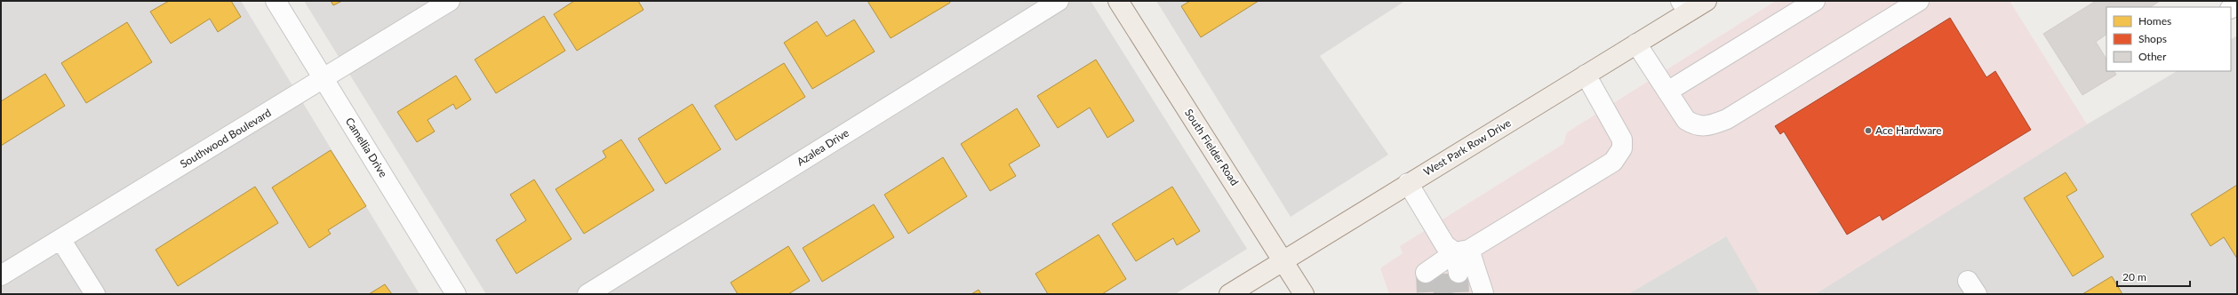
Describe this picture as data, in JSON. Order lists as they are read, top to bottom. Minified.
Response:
{"streets":{"main road":["South Fielder Road","West Park Row Drive"],"street":["Southwood Boulevard","Camellia Drive","Azalea Drive"]},"crossings":[["Southwood Boulevard","Camellia Drive"],["South Fielder Road","West Park Row Drive"]],"places":["Ace Hardware"],"legend":["Homes","Shops","Other"],"scale_bar":"20 m"}
